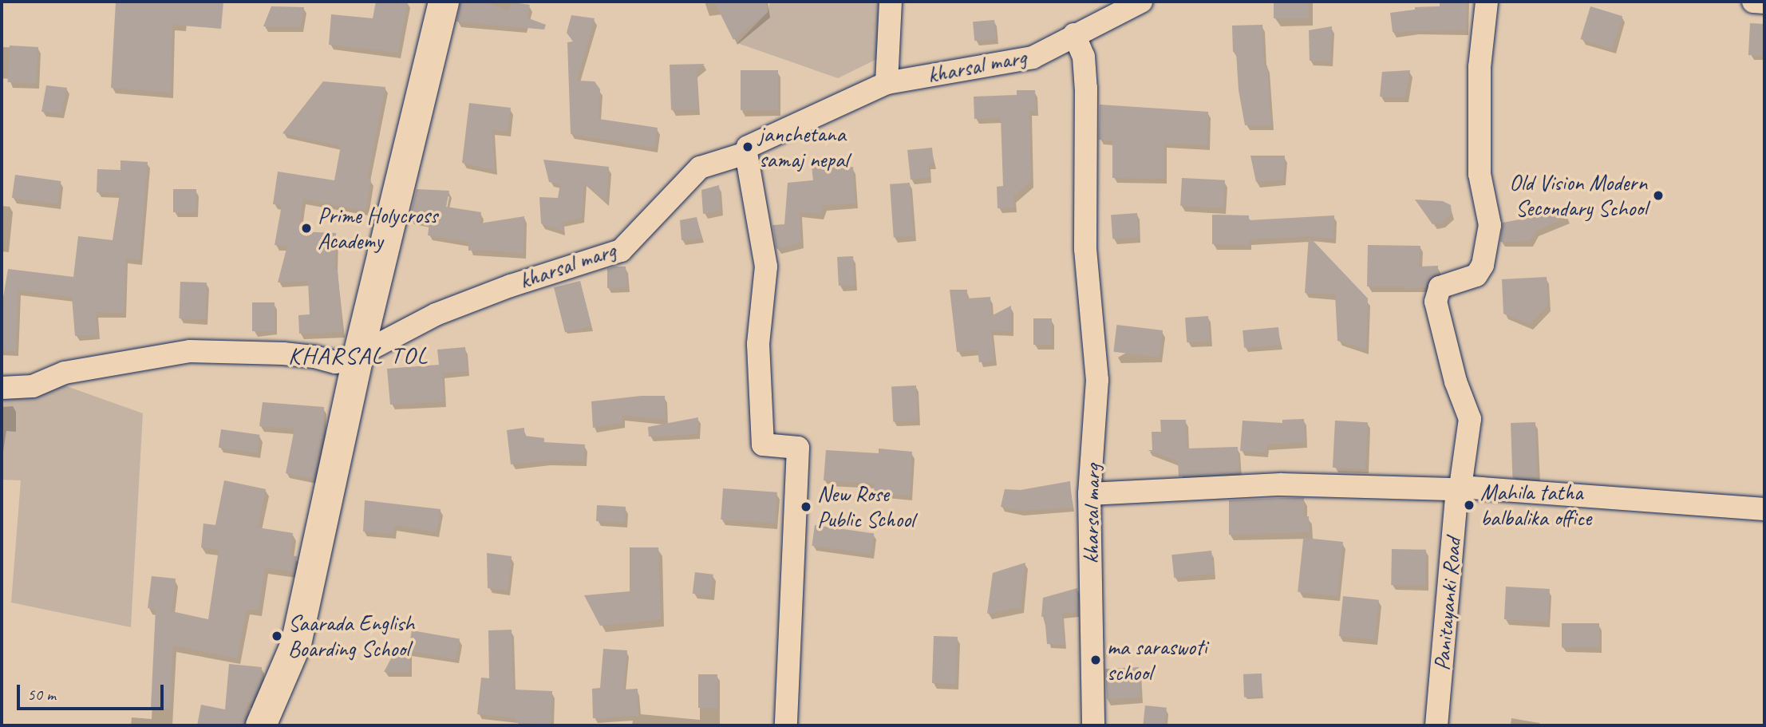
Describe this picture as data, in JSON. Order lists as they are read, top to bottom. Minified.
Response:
{"streets":{"street":["kharsal marg","Panitayanki Road"]},"districts":["KHARSAL TOL"],"places":["janchetana samaj nepal","Old Vision Modern Secondary School","Prime Holycross Academy","Mahila tatha balbalika office","New Rose Public School","Saarada English Boarding School","ma saraswoti school"],"scale_bar":"50 m"}
